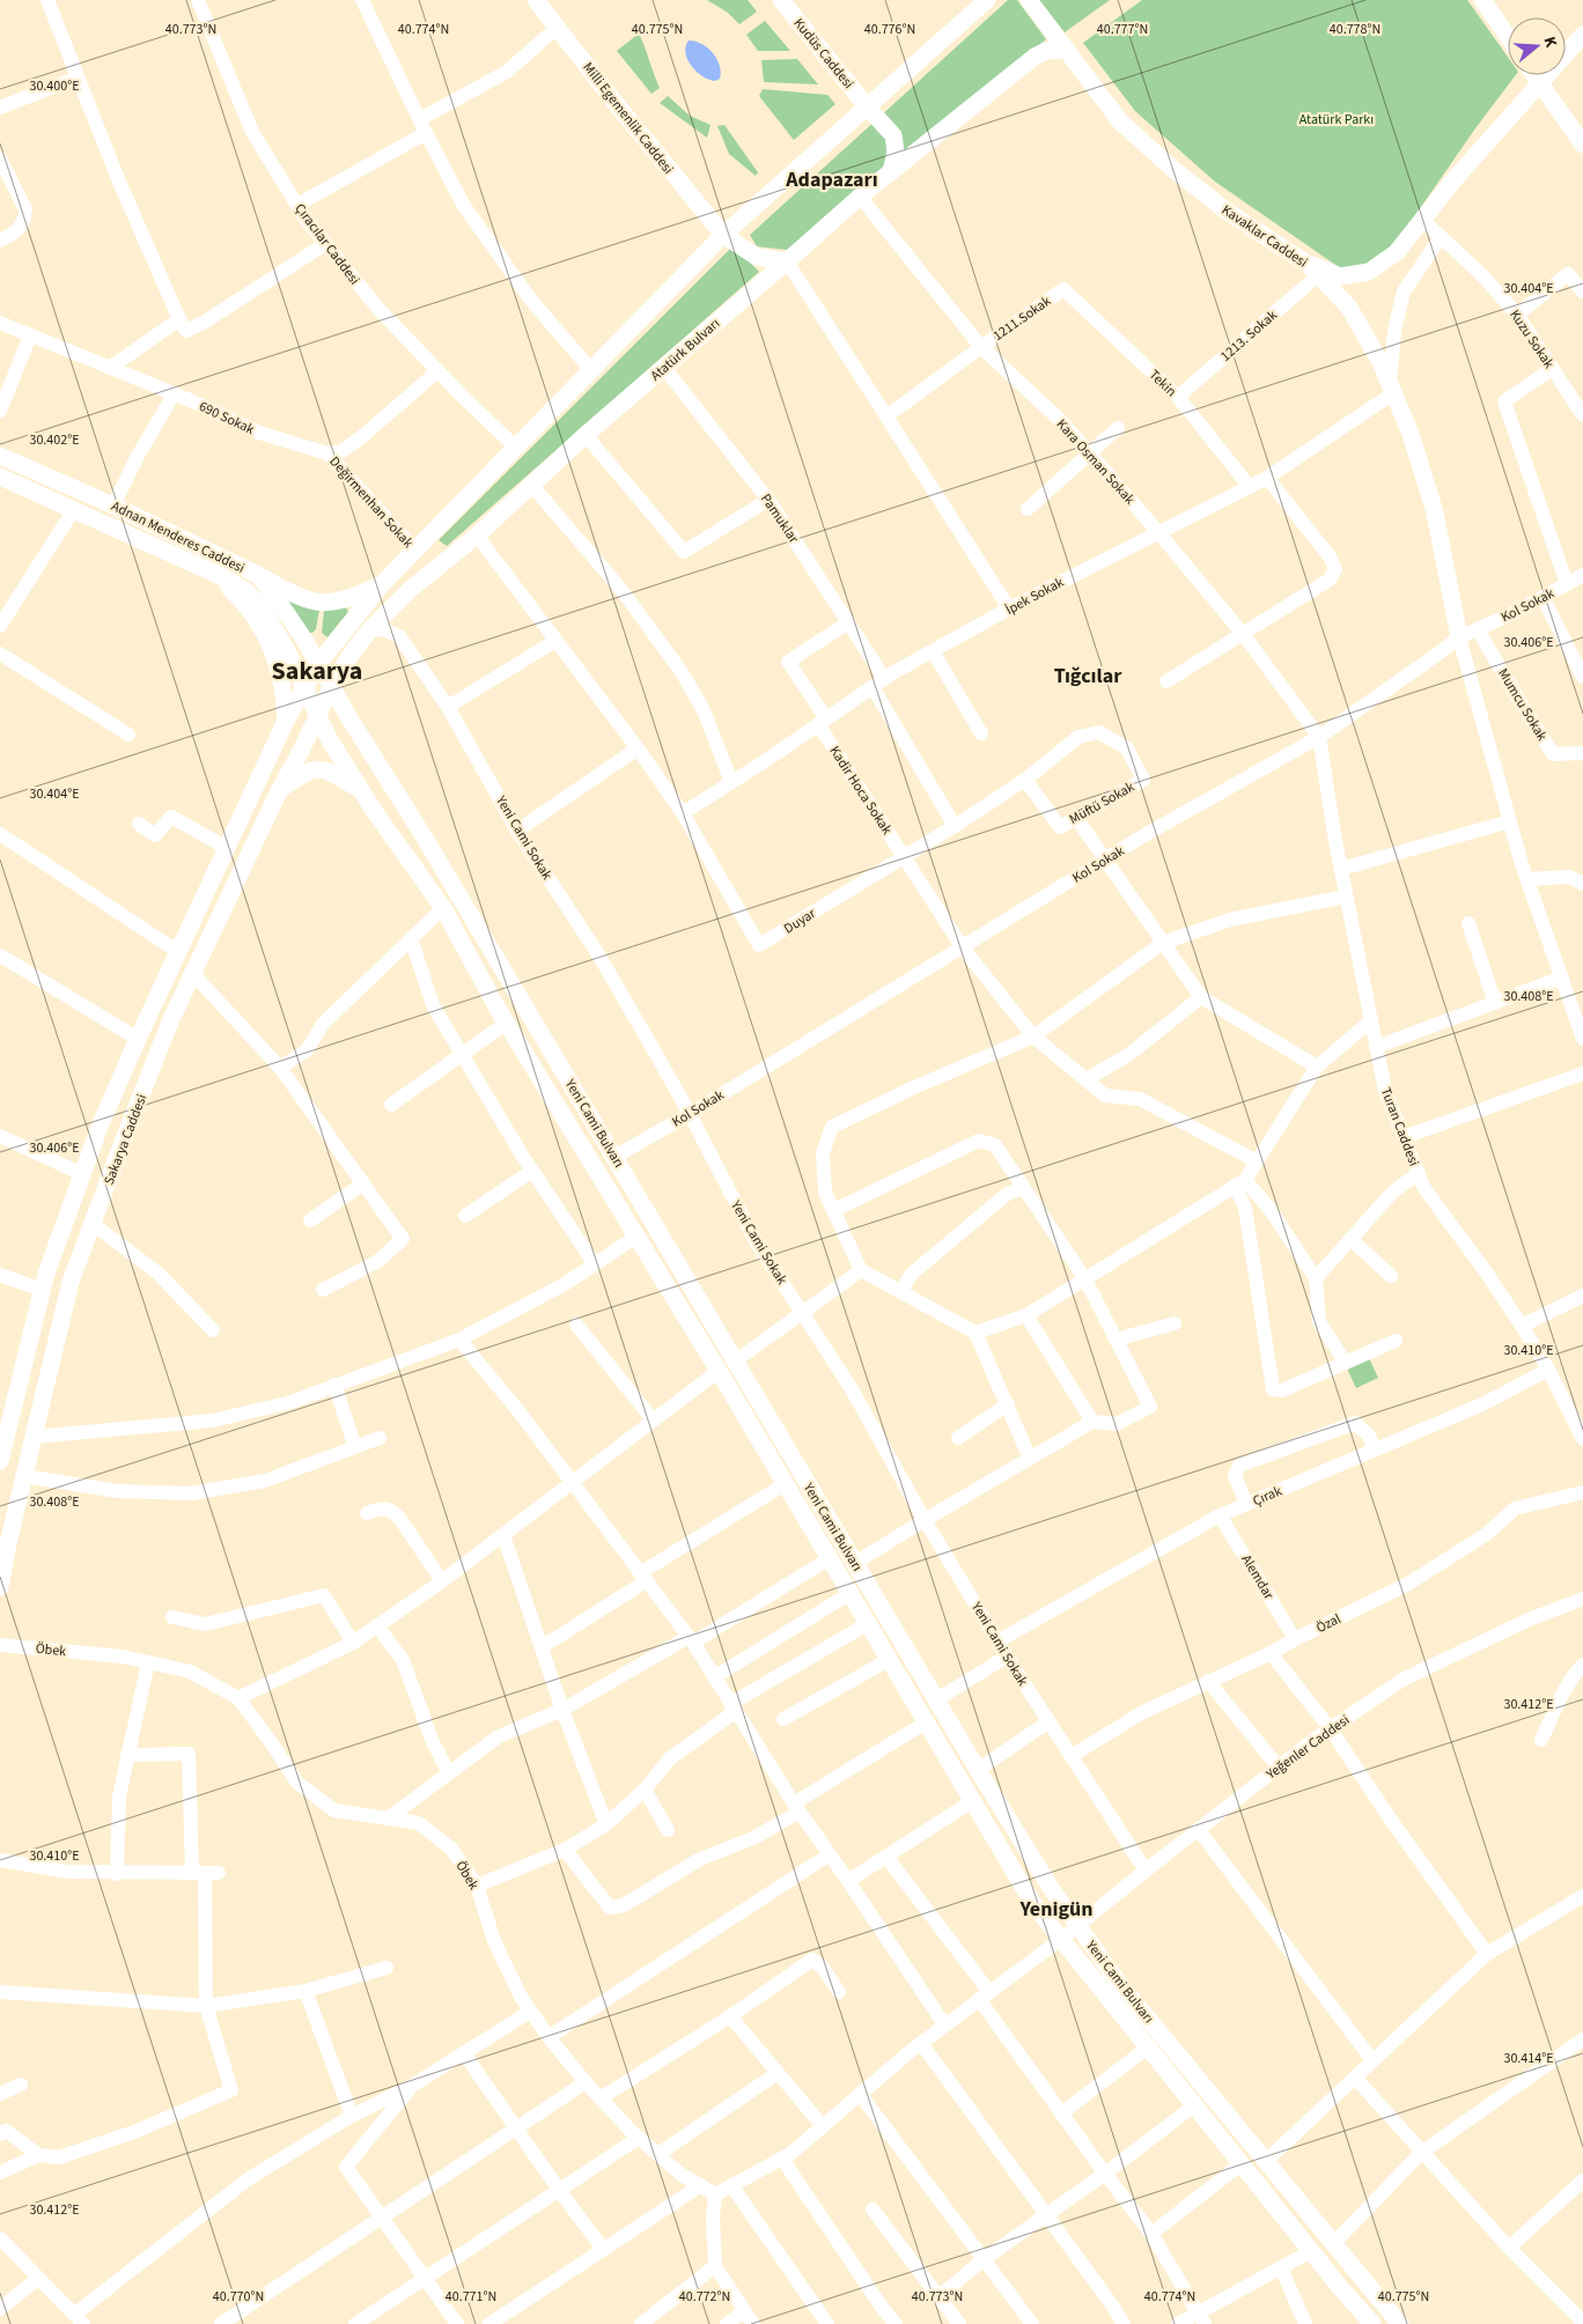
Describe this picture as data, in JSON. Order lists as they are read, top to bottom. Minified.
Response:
{"streets":{"main road":["Kudüs Caddesi","Milli Egemenlik Caddesi","Kavaklar Caddesi","Atatürk Bulvarı","Adnan Menderes Caddesi","Yeni Cami Bulvarı","Sakarya Caddesi"],"street":["Çıracılar Caddesi","1211.Sokak","1213. Sokak","Kuzu Sokak","Tekin","690 Sokak","Kara Osman Sokak","Değirmenhan Sokak","Pamuklar","İpek Sokak","Kol Sokak","Mumcu Sokak","Kadir Hoca Sokak","Müftü Sokak","Yeni Cami Sokak","Duyar","Turan Caddesi","Çırak","Alemdar","Özal","Öbek","Yeğenler Caddesi"]},"crossings":[["Kudüs Caddesi","Atatürk Bulvarı"],["Milli Egemenlik Caddesi","Atatürk Bulvarı"],["Kavaklar Caddesi","1213. Sokak"],["Kavaklar Caddesi","Atatürk Bulvarı"],["Kavaklar Caddesi","İpek Sokak"],["Kavaklar Caddesi","Kol Sokak"],["1211.Sokak","Tekin"],["1211.Sokak","Kara Osman Sokak"],["1213. Sokak","Tekin"],["Atatürk Bulvarı","Kara Osman Sokak"],["Atatürk Bulvarı","Pamuklar"],["Atatürk Bulvarı","Adnan Menderes Caddesi"],["Atatürk Bulvarı","Yeni Cami Sokak"],["Atatürk Bulvarı","Duyar"],["Atatürk Bulvarı","Yeni Cami Bulvarı"],["Atatürk Bulvarı","Sakarya Caddesi"],["Tekin","İpek Sokak"],["690 Sokak","Değirmenhan Sokak"],["Kara Osman Sokak","İpek Sokak"],["Kara Osman Sokak","Kol Sokak"],["Kara Osman Sokak","Turan Caddesi"],["Pamuklar","İpek Sokak"],["Pamuklar","Kadir Hoca Sokak"],["Pamuklar","Duyar"],["Adnan Menderes Caddesi","Yeni Cami Bulvarı"],["Adnan Menderes Caddesi","Sakarya Caddesi"],["İpek Sokak","Kadir Hoca Sokak"],["İpek Sokak","Duyar"],["Kol Sokak","Mumcu Sokak"],["Kol Sokak","Kadir Hoca Sokak"],["Kol Sokak","Yeni Cami Sokak"],["Kol Sokak","Yeni Cami Bulvarı"],["Kol Sokak","Turan Caddesi"],["Kadir Hoca Sokak","Duyar"],["Müftü Sokak","Duyar"],["Yeni Cami Sokak","Çırak"],["Yeni Cami Sokak","Özal"],["Yeni Cami Sokak","Yeğenler Caddesi"],["Yeni Cami Bulvarı","Sakarya Caddesi"],["Yeni Cami Bulvarı","Yeğenler Caddesi"],["Turan Caddesi","Çırak"],["Çırak","Alemdar"],["Alemdar","Özal"],["Öbek","Yeğenler Caddesi"]],"districts":["Adapazarı","Sakarya","Tığcılar","Yenigün"],"parks":["Atatürk Parkı"],"north":"right","coordinates":["40.773°N","40.774°N","40.775°N","40.776°N","40.777°N","40.778°N","30.400°E","30.404°E","30.402°E","30.406°E","30.408°E","30.410°E","30.412°E","30.414°E","40.770°N","40.771°N","40.772°N"]}
